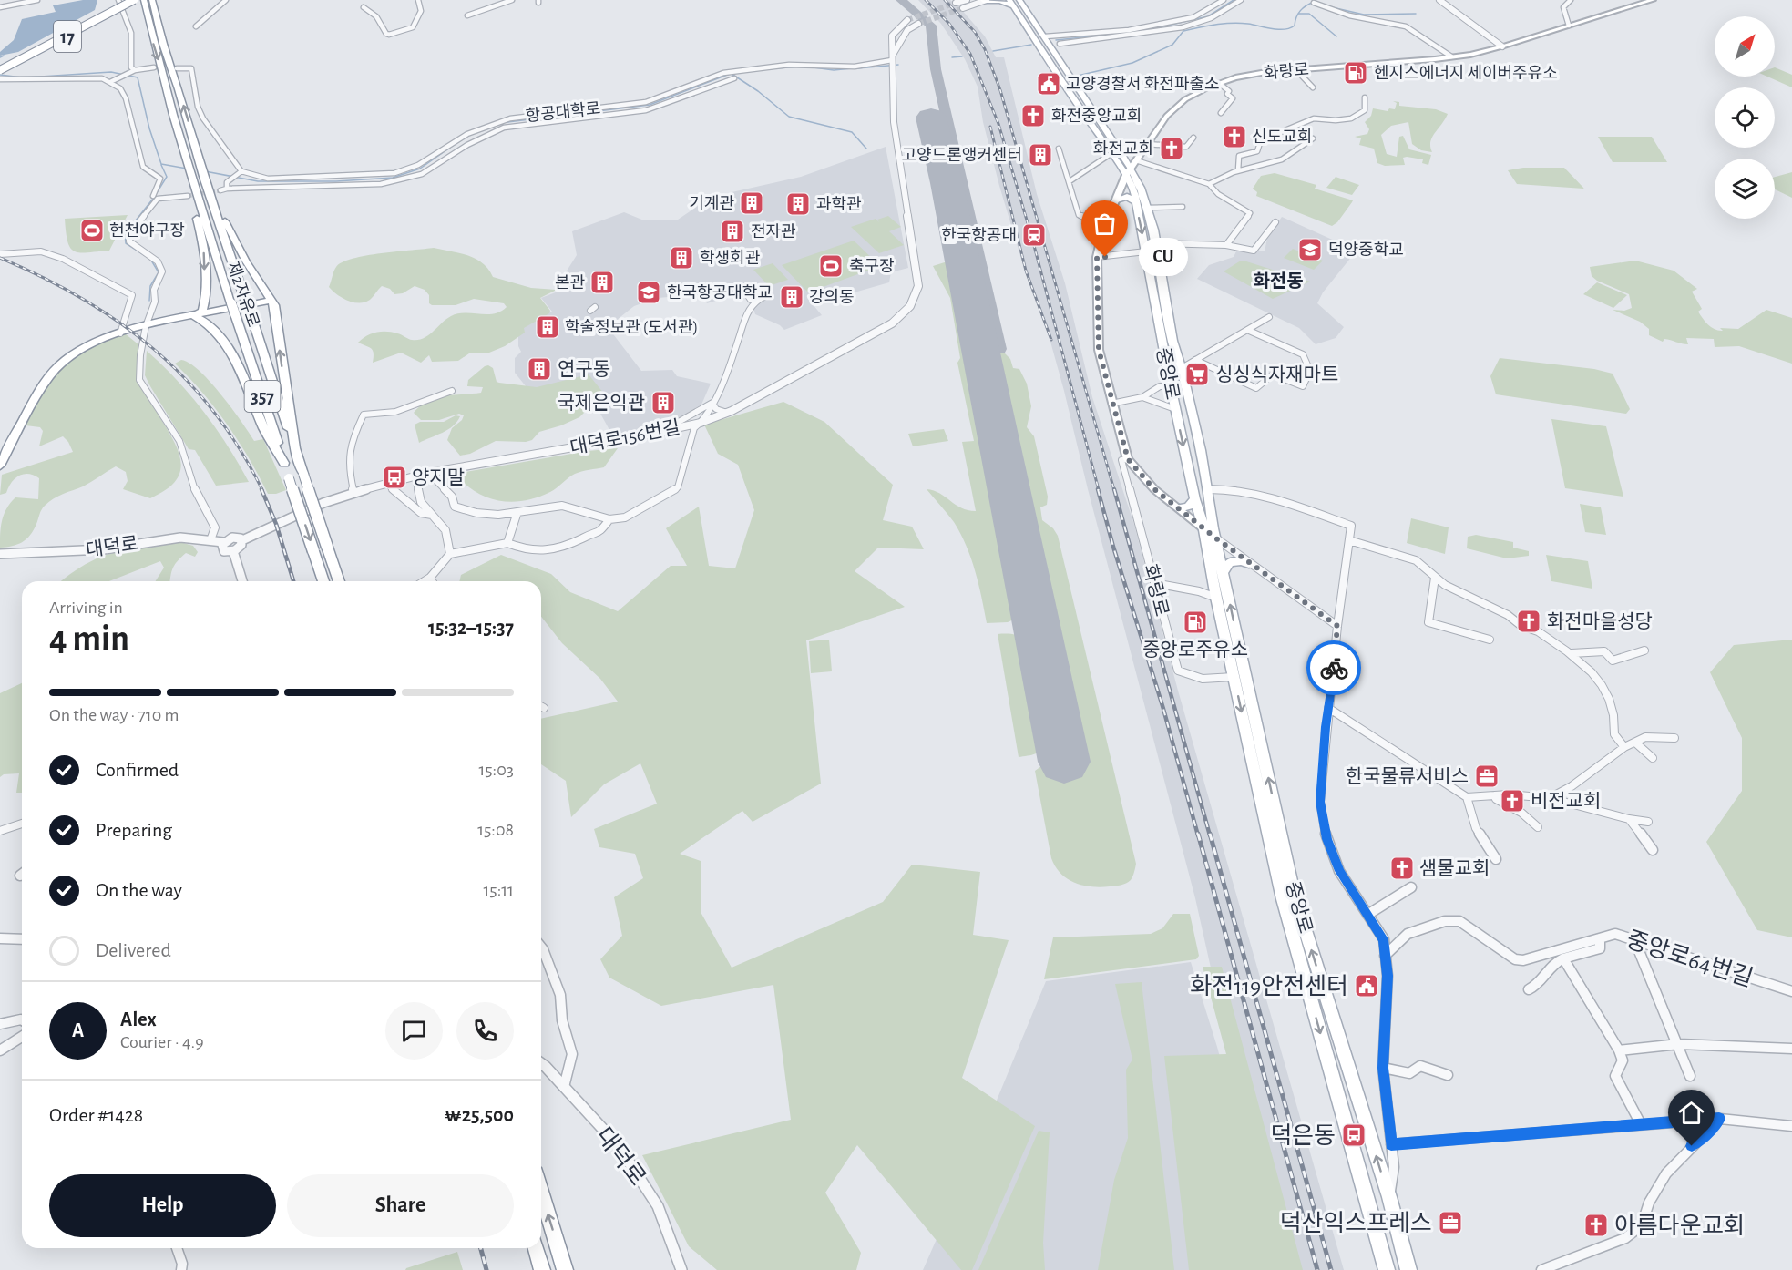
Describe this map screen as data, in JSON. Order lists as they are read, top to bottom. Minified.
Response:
{"streets":{"highway":["17"],"main road":["화랑로","제2자유로","중앙로","357"],"street":["항공대학로","대덕로156번길","대덕로","중앙로64번길"]},"crossings":[["화랑로","중앙로"],["대덕로156번길","대덕로"]],"districts":["화전동"],"places":{"fuel station":["헨지스에너지 세이버주유소","중앙로주유소"],"public building":["고양경찰서 화전파출소","화전119안전센터"],"church":["화전중앙교회","신도교회","화전교회","화전마을성당","비전교회","샘물교회","아름다운교회"],"building":["고양드론앵커센터","기계관","과학관","전자관","학생회관","본관","강의동","학술정보관 (도서관)","연구동","국제은익관"],"sports":["현천야구장","축구장"],"station":["한국항공대"],"school or university":["덕양중학교","한국항공대학교"],"other":["CU"],"supermarket":["싱싱식자재마트"],"bus stop":["양지말","덕은동"],"office":["한국물류서비스","덕산익스프레스"]},"north":"top right","page":{"bubble":"CU","heading":["4 min","Arriving in","15:32–15:37"],"panel":["Alex","Courier · 4.9","Order #1428","₩25,500"],"bar":"On the way · 710 m","list":[["Confirmed","15:03"],["Preparing","15:08"],["On the way","15:11"],"Delivered"],"round":"A","buttons":["Help","Share"]}}
